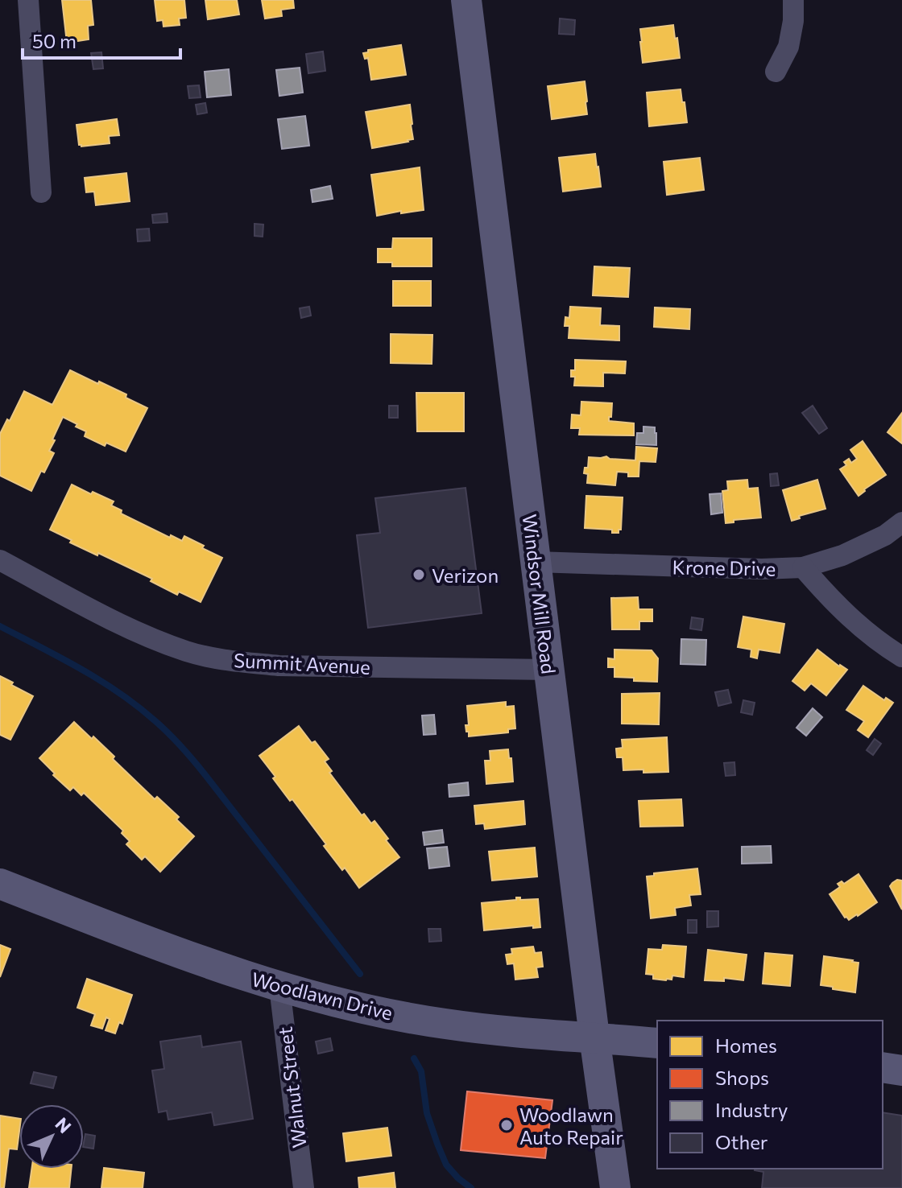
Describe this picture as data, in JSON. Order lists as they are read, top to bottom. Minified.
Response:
{"streets":{"main road":["Windsor Mill Road","Woodlawn Drive"],"street":["Krone Drive","Summit Avenue","Walnut Street"]},"crossings":[["Krone Drive","Windsor Mill Road"],["Windsor Mill Road","Summit Avenue"],["Windsor Mill Road","Woodlawn Drive"],["Woodlawn Drive","Walnut Street"]],"places":["Verizon","Woodlawn Auto Repair"],"legend":["Homes","Shops","Industry","Other"],"scale_bar":"50 m","north":"top right"}
